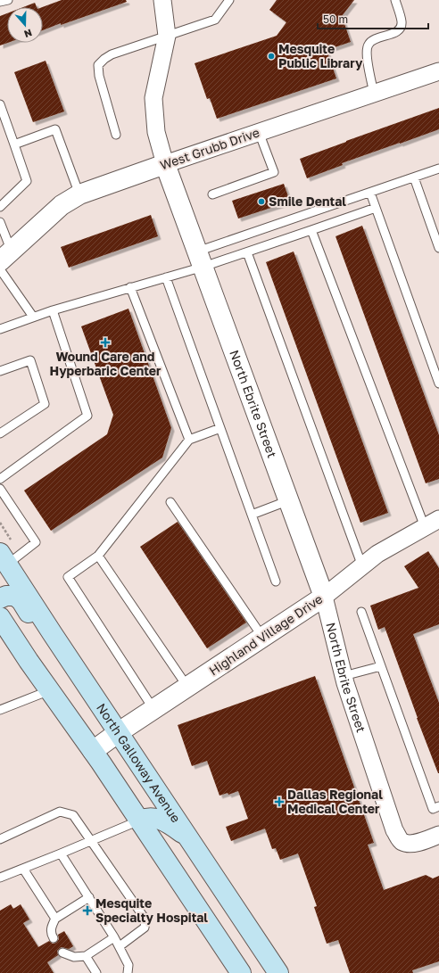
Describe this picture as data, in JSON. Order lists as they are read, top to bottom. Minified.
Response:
{"streets":{"main road":["North Galloway Avenue"],"street":["West Grubb Drive","North Ebrite Street","Highland Village Drive"]},"crossings":[["West Grubb Drive","North Ebrite Street"],["North Ebrite Street","Highland Village Drive"],["Highland Village Drive","North Galloway Avenue"]],"places":{"other":["Mesquite Public Library","Smile Dental"],"health":["Wound Care and Hyperbaric Center","Dallas Regional Medical Center","Mesquite Specialty Hospital"]},"scale_bar":"50 m","north":"bottom"}
